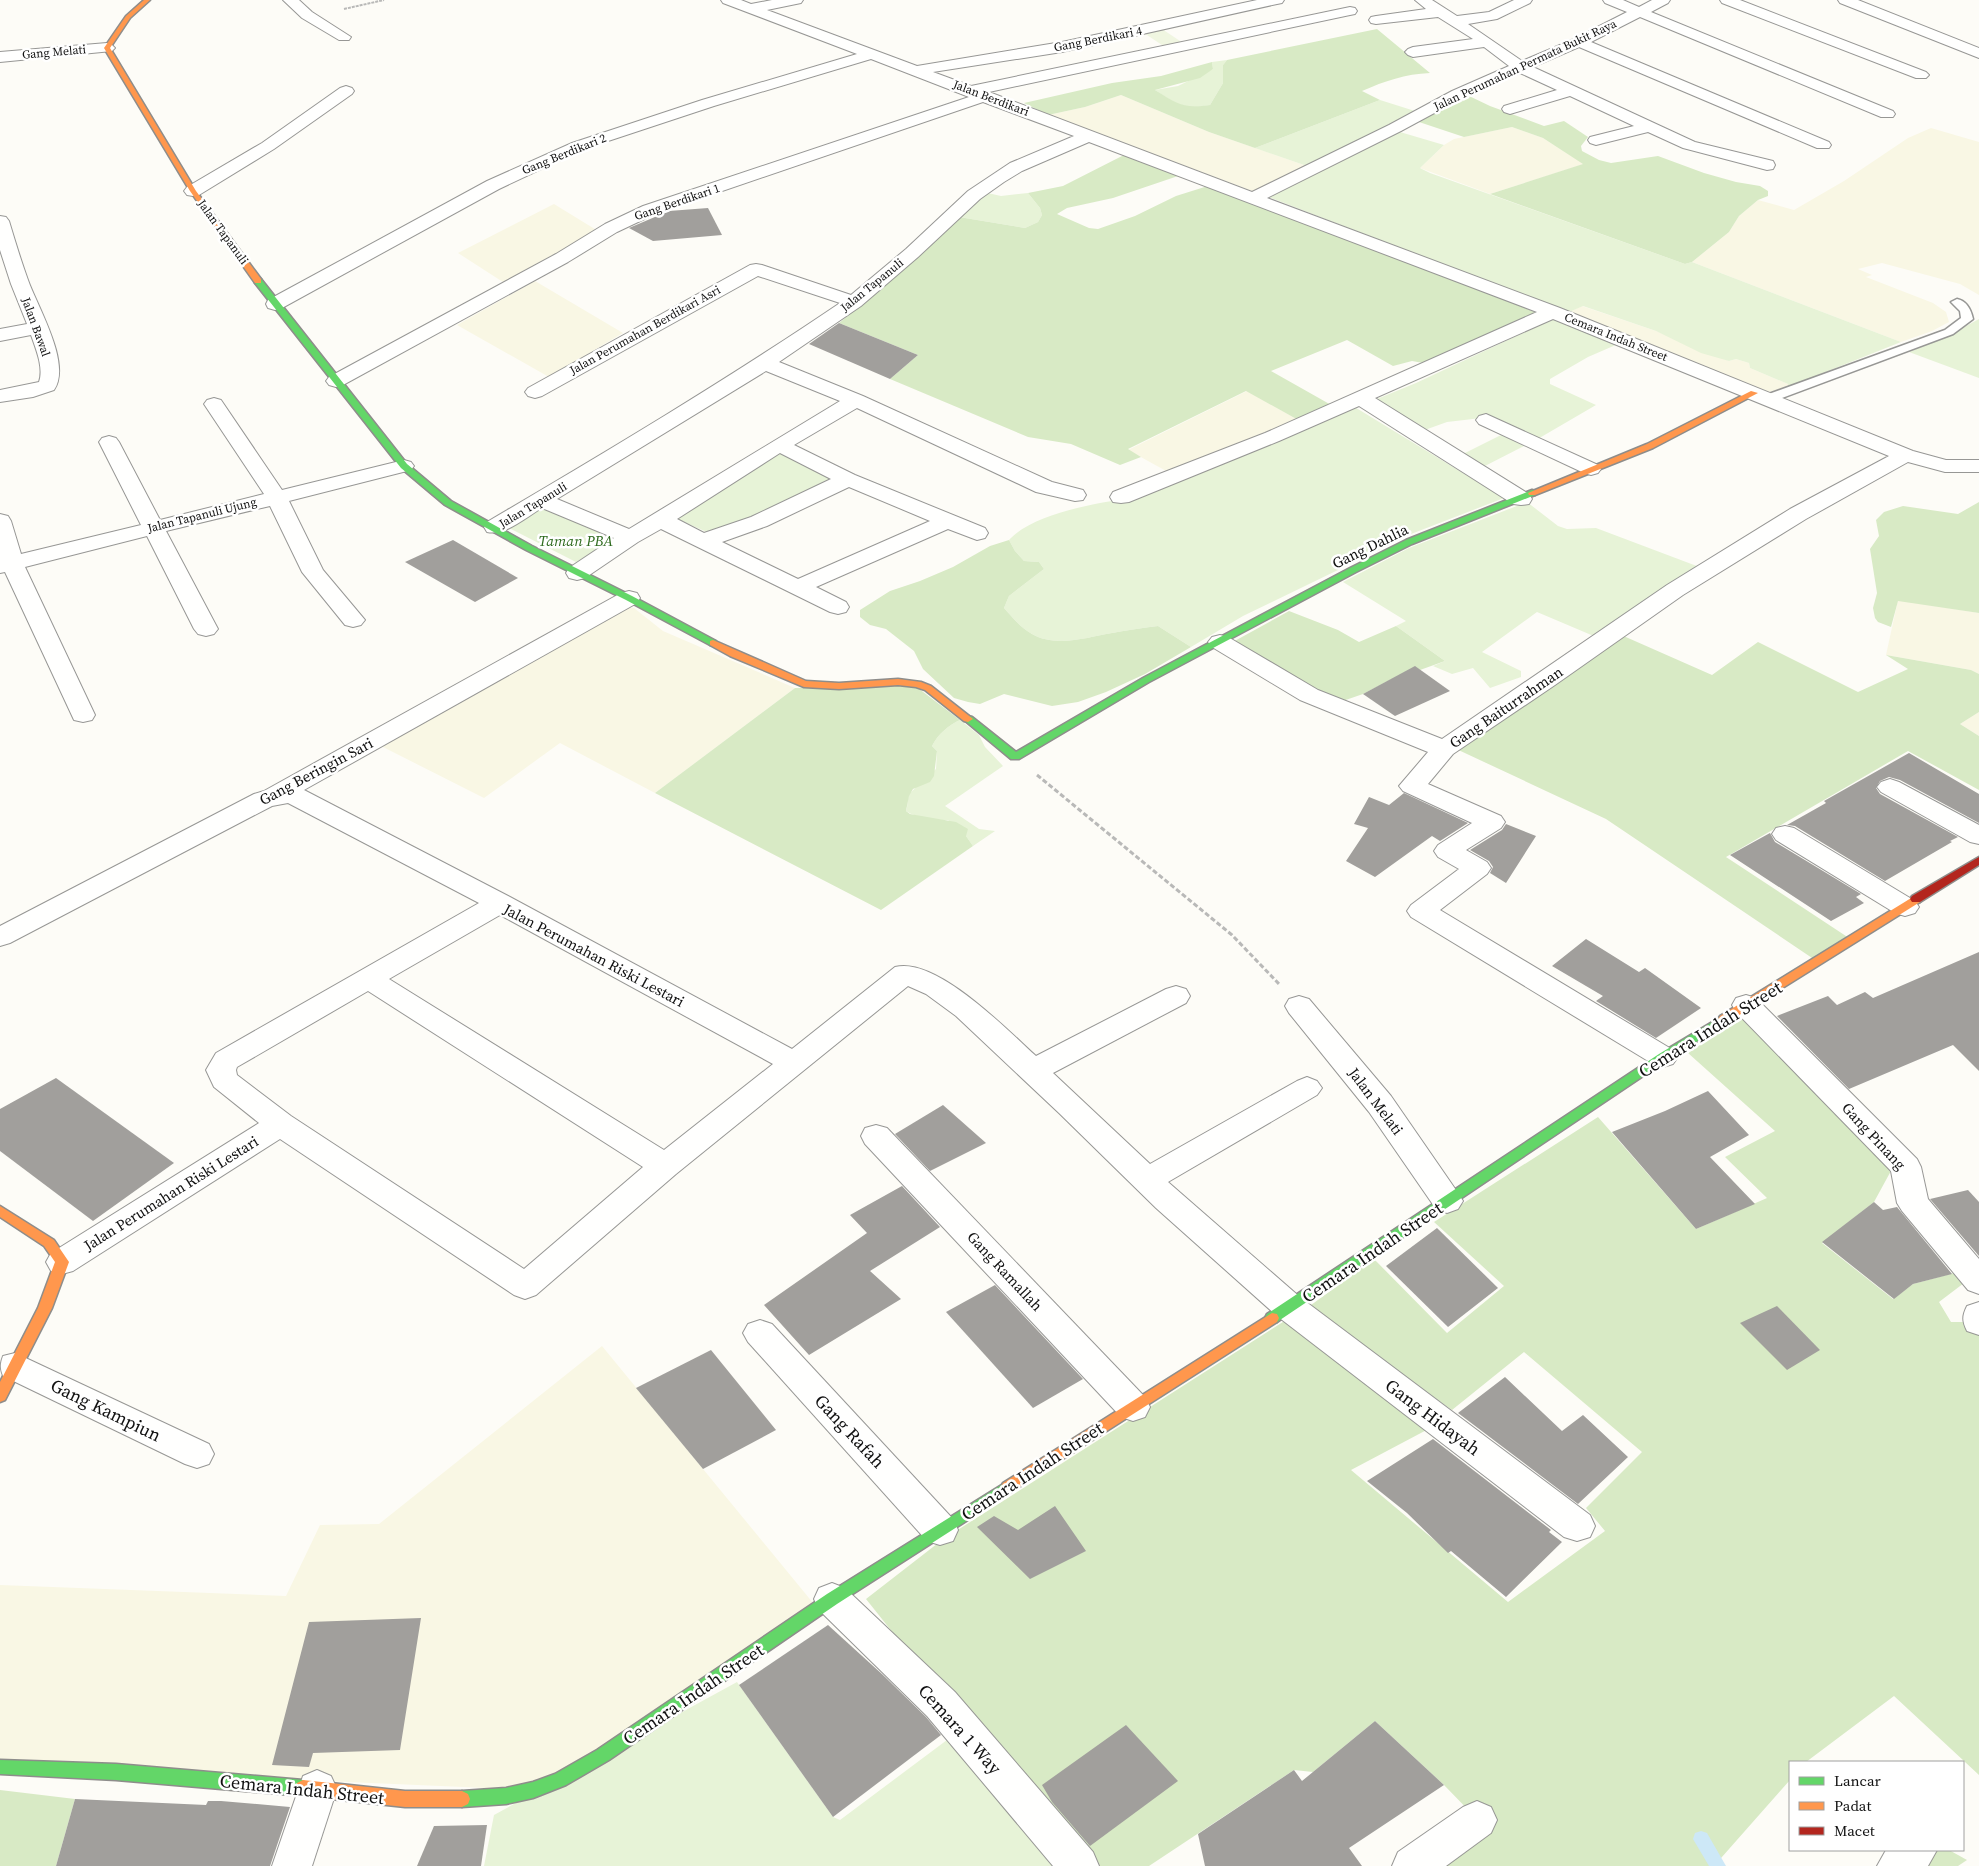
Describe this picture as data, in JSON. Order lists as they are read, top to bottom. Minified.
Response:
{"streets":{"street":["Gang Berdikari 4","Gang Melati","Jalan Perumahan Permata Bukit Raya","Jalan Berdikari","Gang Berdikari 2","Gang Berdikari 1","Jalan Tapanuli","Jalan Bawal","Jalan Perumahan Berdikari Asri","Cemara Indah Street","Jalan Tapanuli Ujung","Gang Dahlia","Gang Baiturrahman","Gang Beringin Sari","Jalan Perumahan Riski Lestari","Jalan Melati","Gang Pinang","Gang Ramallah","Gang Kampiun","Gang Hidayah","Gang Rafah","Cemara 1 Way"]},"crossings":[["Gang Berdikari 4","Jalan Berdikari"],["Gang Melati","Jalan Tapanuli"],["Jalan Perumahan Permata Bukit Raya","Jalan Berdikari"],["Jalan Perumahan Permata Bukit Raya","Cemara Indah Street"],["Jalan Berdikari","Gang Berdikari 2"],["Jalan Berdikari","Gang Berdikari 1"],["Jalan Berdikari","Jalan Tapanuli"],["Jalan Berdikari","Cemara Indah Street"],["Gang Berdikari 2","Jalan Tapanuli"],["Gang Berdikari 1","Jalan Tapanuli"],["Jalan Tapanuli","Jalan Perumahan Berdikari Asri"],["Jalan Tapanuli","Jalan Tapanuli Ujung"],["Cemara Indah Street","Gang Dahlia"],["Cemara Indah Street","Gang Baiturrahman"],["Cemara Indah Street","Jalan Melati"],["Cemara Indah Street","Gang Pinang"],["Cemara Indah Street","Gang Ramallah"],["Cemara Indah Street","Gang Hidayah"],["Cemara Indah Street","Gang Rafah"],["Cemara Indah Street","Cemara 1 Way"],["Jalan Perumahan Riski Lestari","Gang Hidayah"]],"parks":["Taman PBA"],"legend":["Lancar","Padat","Macet"]}
